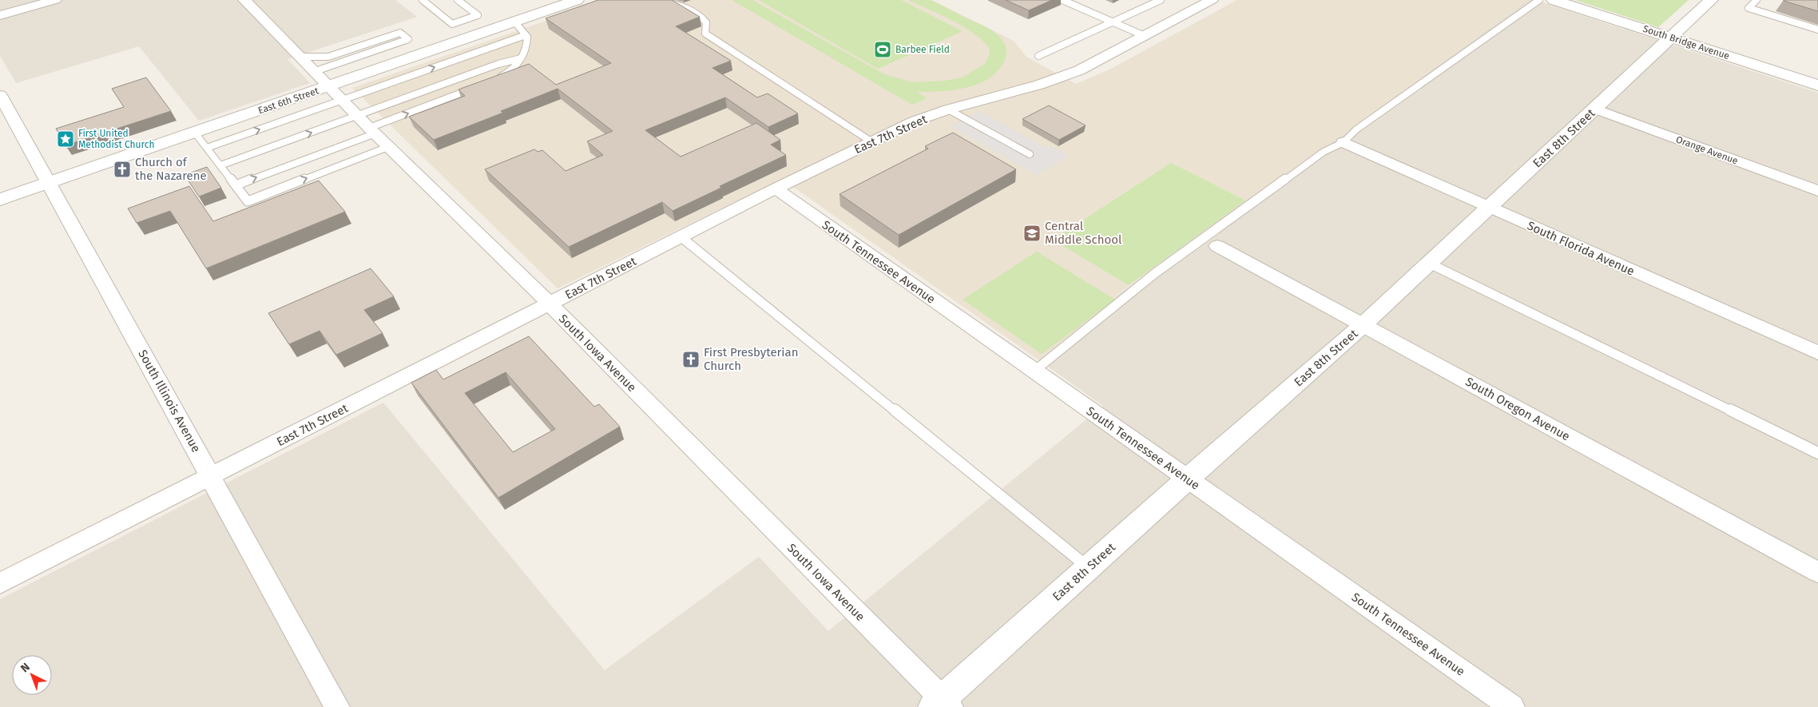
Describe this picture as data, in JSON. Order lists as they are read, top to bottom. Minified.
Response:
{"streets":{"street":["South Bridge Avenue","East 6th Street","East 7th Street","East 8th Street","Orange Avenue","South Florida Avenue","South Tennessee Avenue","South Iowa Avenue","South Illinois Avenue","South Oregon Avenue"]},"crossings":[["South Bridge Avenue","East 8th Street"],["East 6th Street","South Iowa Avenue"],["East 6th Street","South Illinois Avenue"],["East 7th Street","South Tennessee Avenue"],["East 7th Street","South Iowa Avenue"],["East 7th Street","South Illinois Avenue"],["East 8th Street","Orange Avenue"],["East 8th Street","South Florida Avenue"],["East 8th Street","South Tennessee Avenue"],["East 8th Street","South Iowa Avenue"],["East 8th Street","South Oregon Avenue"]],"places":{"sports":["Barbee Field"],"place":["First United Methodist Church"],"church":["Church of the Nazarene","First Presbyterian Church"],"school or university":["Central Middle School"]},"north":"top left"}
